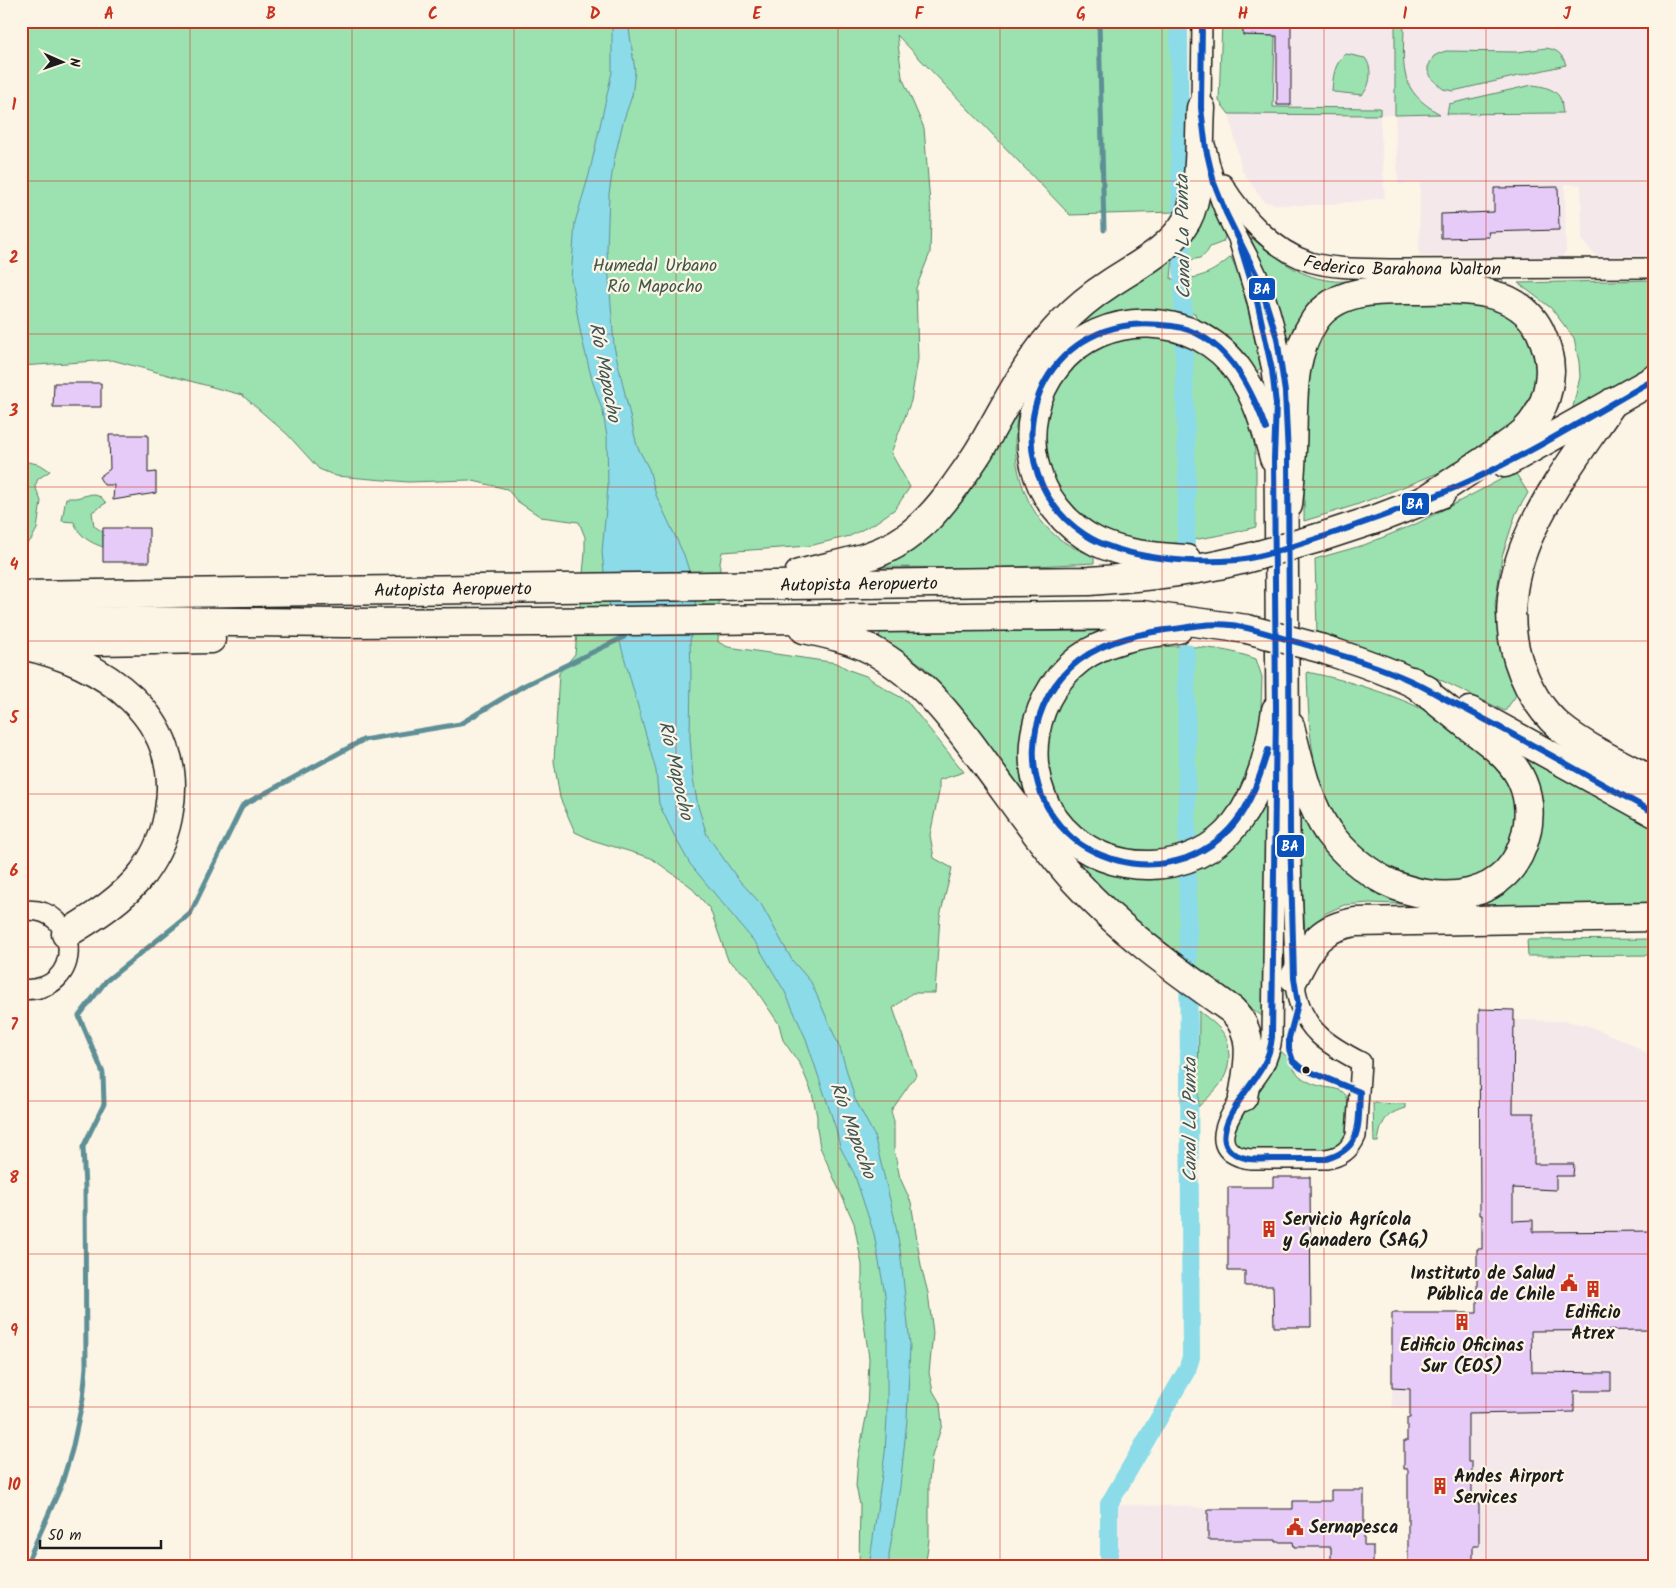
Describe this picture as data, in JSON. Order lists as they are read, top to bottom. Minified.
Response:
{"streets":{"highway":["Autopista Aeropuerto"],"street":["Federico Barahona Walton"]},"water":["Canal La Punta","Río Mapocho"],"parks":["Humedal Urbano Río Mapocho"],"places":{"building":["Servicio Agrícola y Ganadero (SAG)","Edificio Atrex","Edificio Oficinas Sur (EOS)","Andes Airport Services"],"public building":["Instituto de Salud Pública de Chile","Sernapesca"]},"lines":["transit line BA"],"scale_bar":"50 m","north":"right","grid":{"columns":["A","B","C","D","E","F","G","H","I","J"],"rows":["1","2","3","4","5","6","7","8","9","10"]}}
